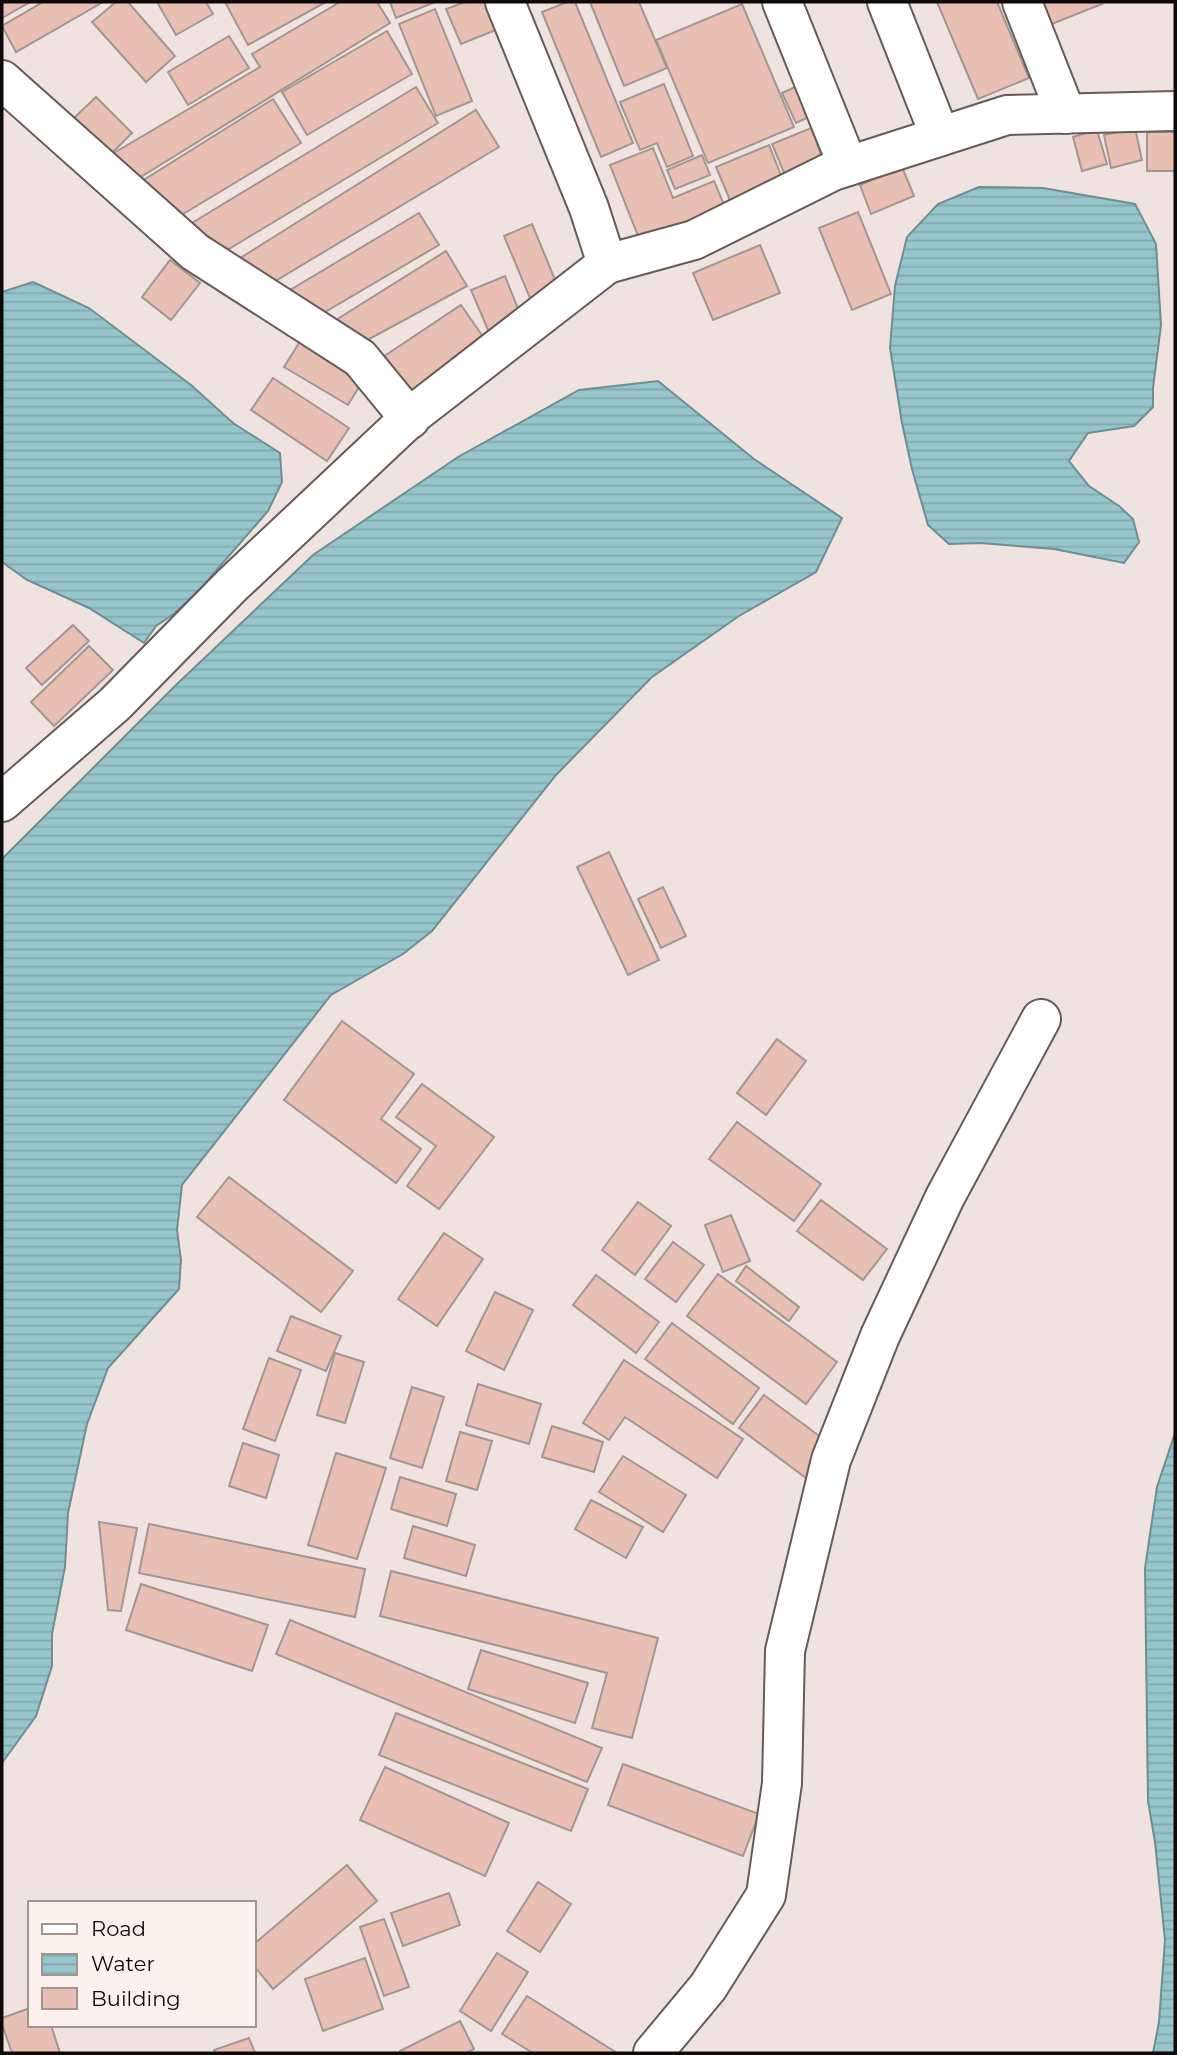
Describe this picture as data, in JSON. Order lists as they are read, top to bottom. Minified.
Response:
{"legend":["Road","Water","Building"]}
